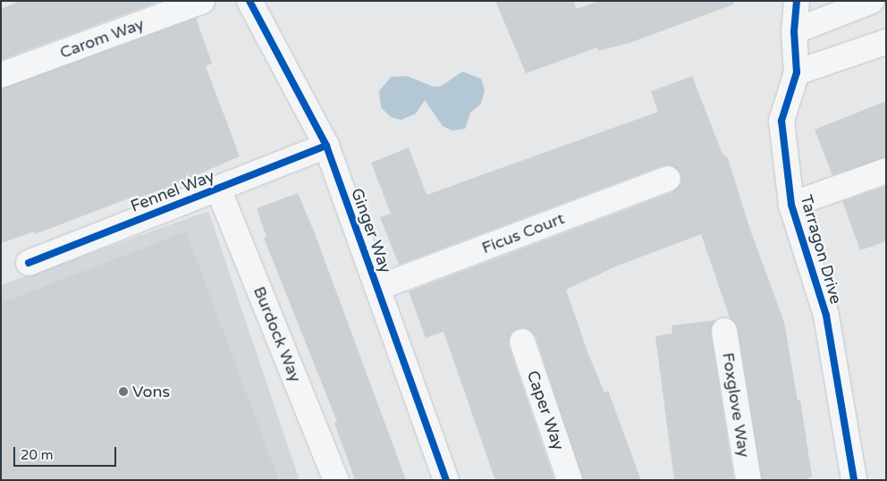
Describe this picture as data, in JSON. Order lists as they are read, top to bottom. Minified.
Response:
{"streets":{"street":["Carom Way","Fennel Way","Ginger Way","Ficus Court","Tarragon Drive","Burdock Way","Foxglove Way","Caper Way"]},"crossings":[["Fennel Way","Ginger Way"],["Fennel Way","Burdock Way"],["Ginger Way","Ficus Court"]],"places":["Vons"],"scale_bar":"20 m"}
